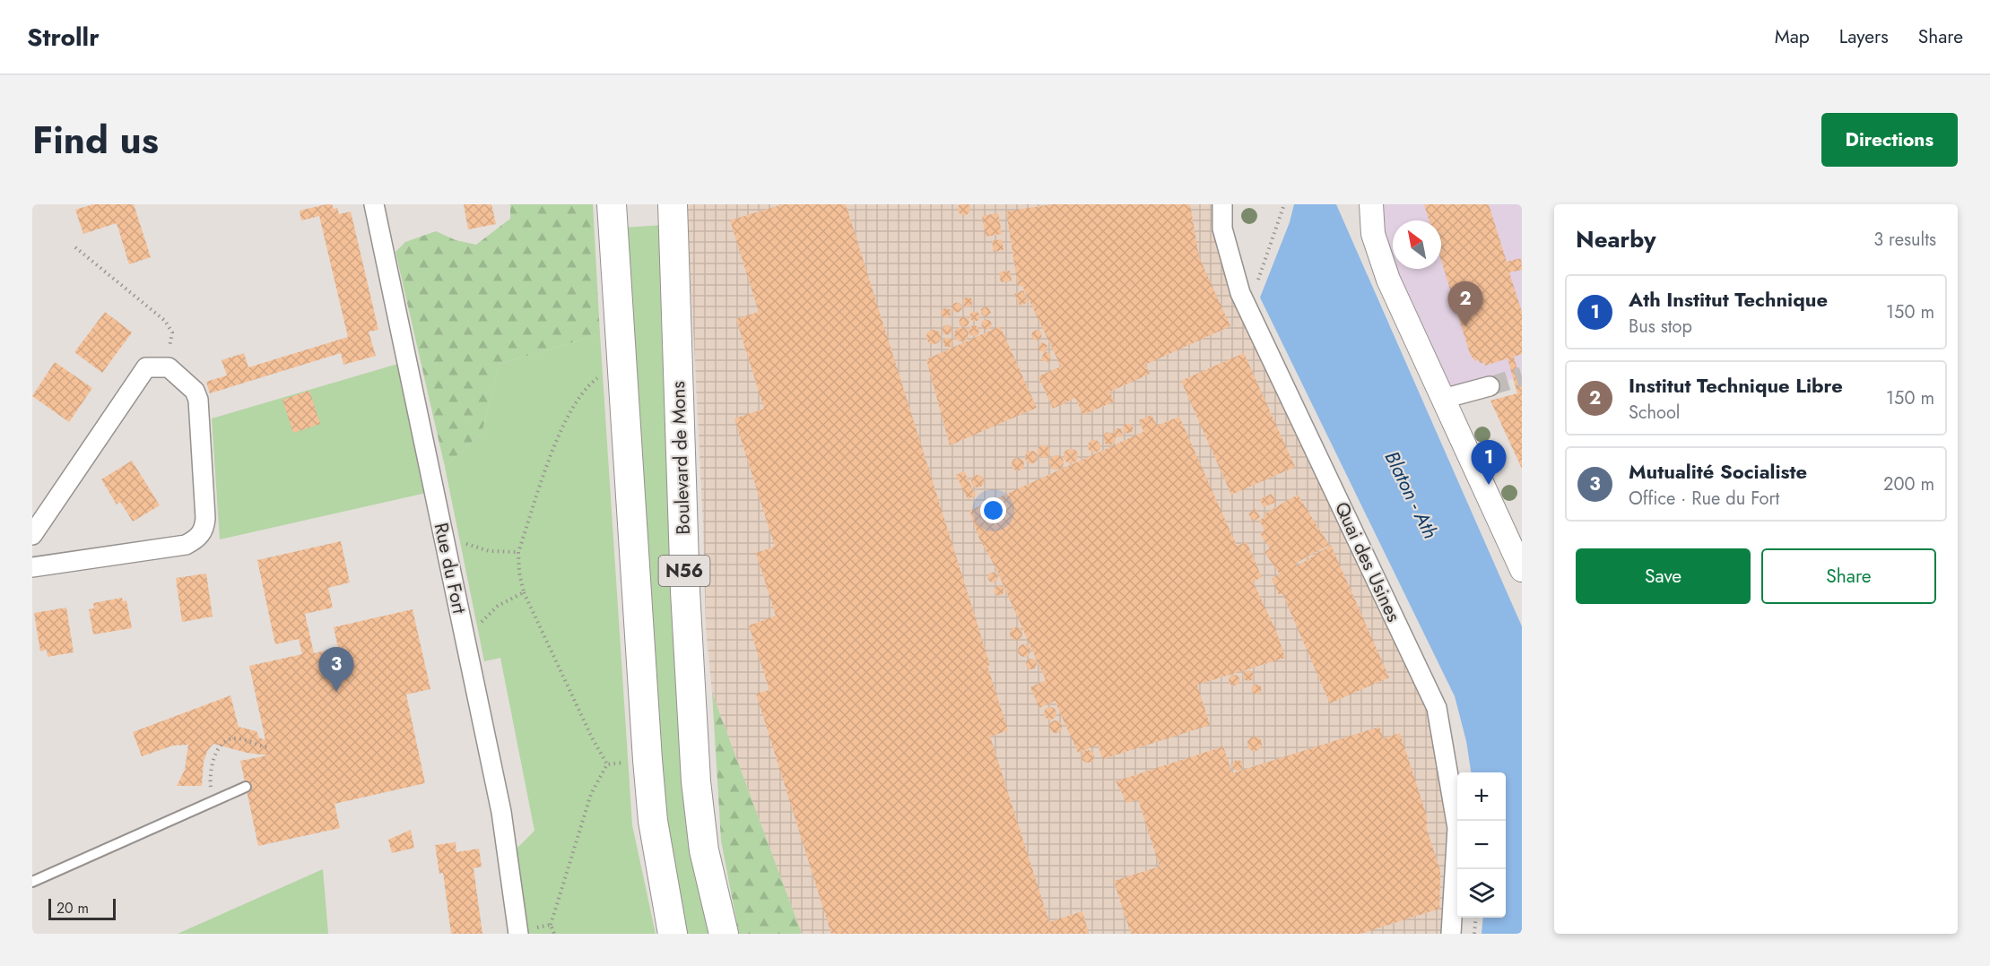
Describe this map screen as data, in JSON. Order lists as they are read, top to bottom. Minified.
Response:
{"streets":{"main road":["Boulevard de Mons","N56"],"street":["Quai des Usines","Rue du Fort"]},"water":["Blaton - Ath"],"scale_bar":"20 m","north":"top left","page":{"header":"Strollr","nav":["Map","Layers","Share"],"title":"Find us","buttons":["Directions",["Save","Share"]],"heading":["Nearby","3 results"],"list":[{"mark":"1","name":"Ath Institut Technique","note":"Bus stop","value":"150 m"},{"mark":"2","name":"Institut Technique Libre","note":"School","value":"150 m"},{"mark":"3","name":"Mutualité Socialiste","note":"Office · Rue du Fort","value":"200 m"}],"pins":["2","1","3"],"map_buttons":["+","−"],"scale":"20 m"}}
